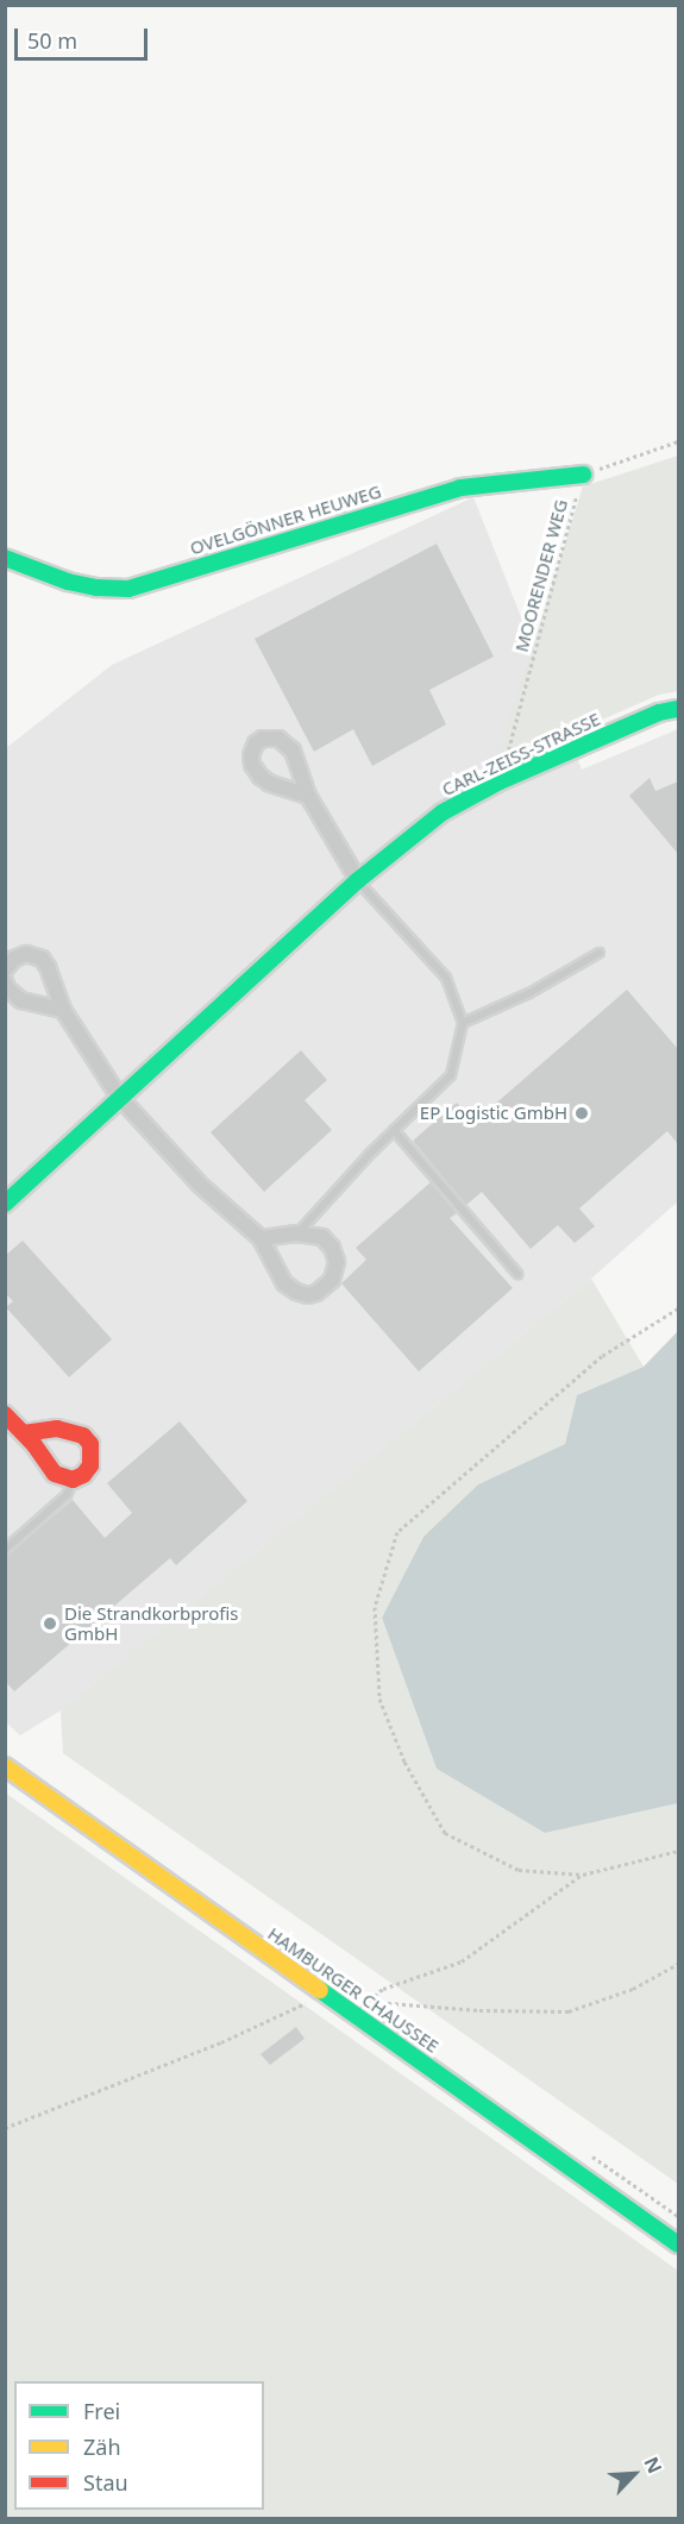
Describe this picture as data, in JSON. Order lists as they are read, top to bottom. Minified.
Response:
{"streets":{"street":["OVELGÖNNER HEUWEG","CARL-ZEISS-STRASSE","HAMBURGER CHAUSSEE"],"path":["MOORENDER WEG"]},"crossings":[["OVELGÖNNER HEUWEG","MOORENDER WEG"],["MOORENDER WEG","CARL-ZEISS-STRASSE"]],"places":["EP Logistic GmbH","Die Strandkorbprofis GmbH"],"legend":["Frei","Zäh","Stau"],"scale_bar":"50 m","north":"top right"}
